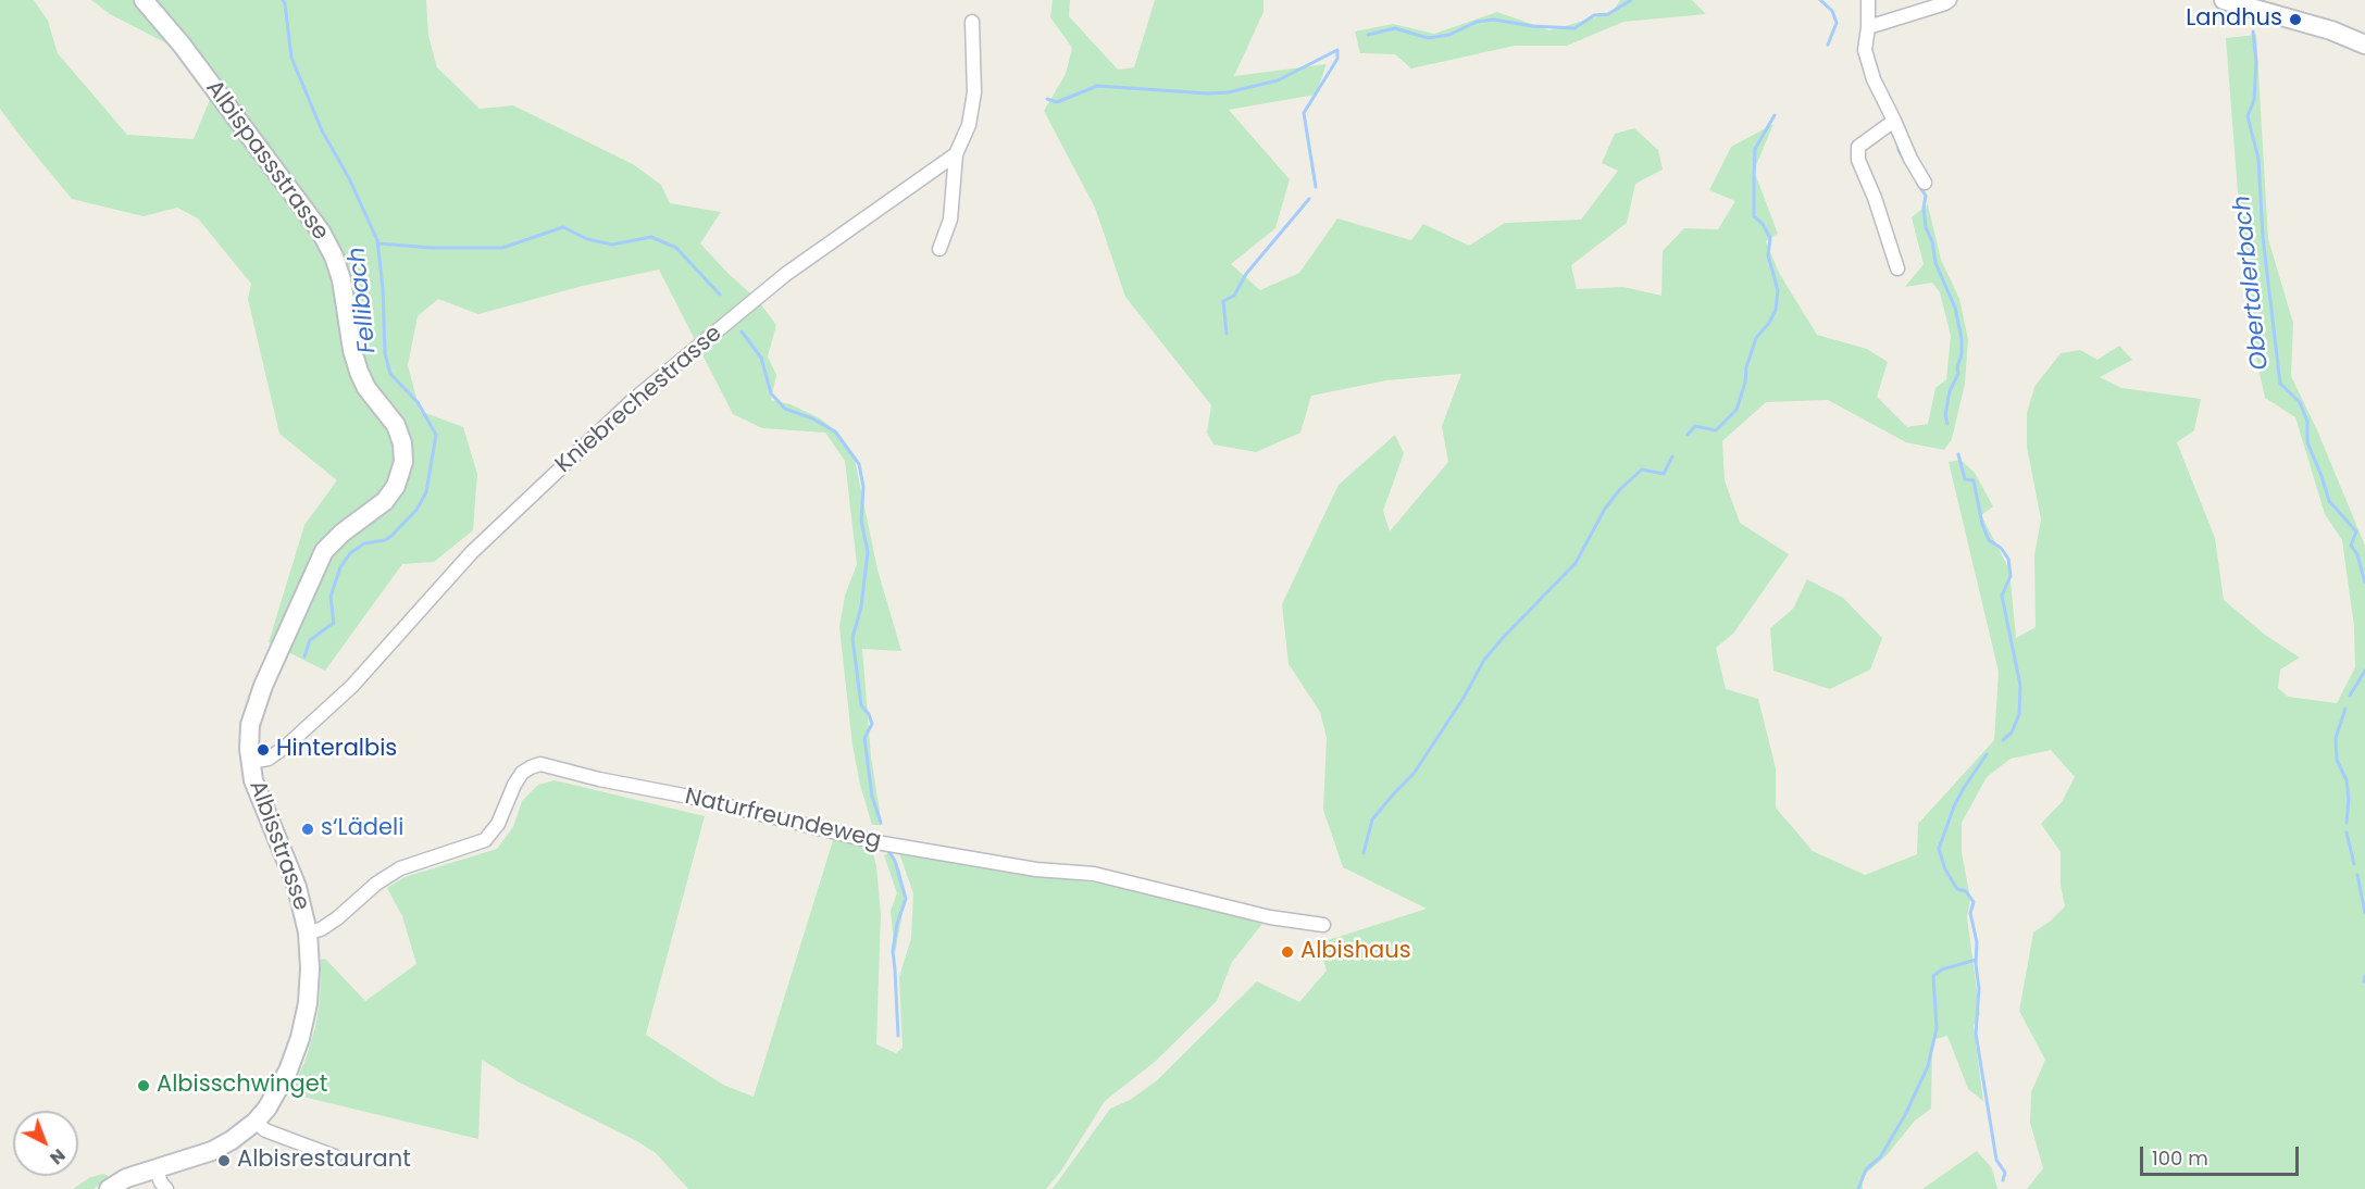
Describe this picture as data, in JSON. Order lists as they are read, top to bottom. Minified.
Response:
{"streets":{"main road":["Albispassstrasse","Albisstrasse"],"street":["Kniebrechestrasse","Naturfreundeweg"]},"crossings":[["Albispassstrasse","Albisstrasse"],["Kniebrechestrasse","Albisstrasse"],["Naturfreundeweg","Albisstrasse"]],"water":["Obertalerbach","Fellibach"],"places":["Landhus","Hinteralbis","s‘Lädeli","Albishaus","Albisschwinget","Albisrestaurant"],"scale_bar":"100 m","north":"bottom right"}
